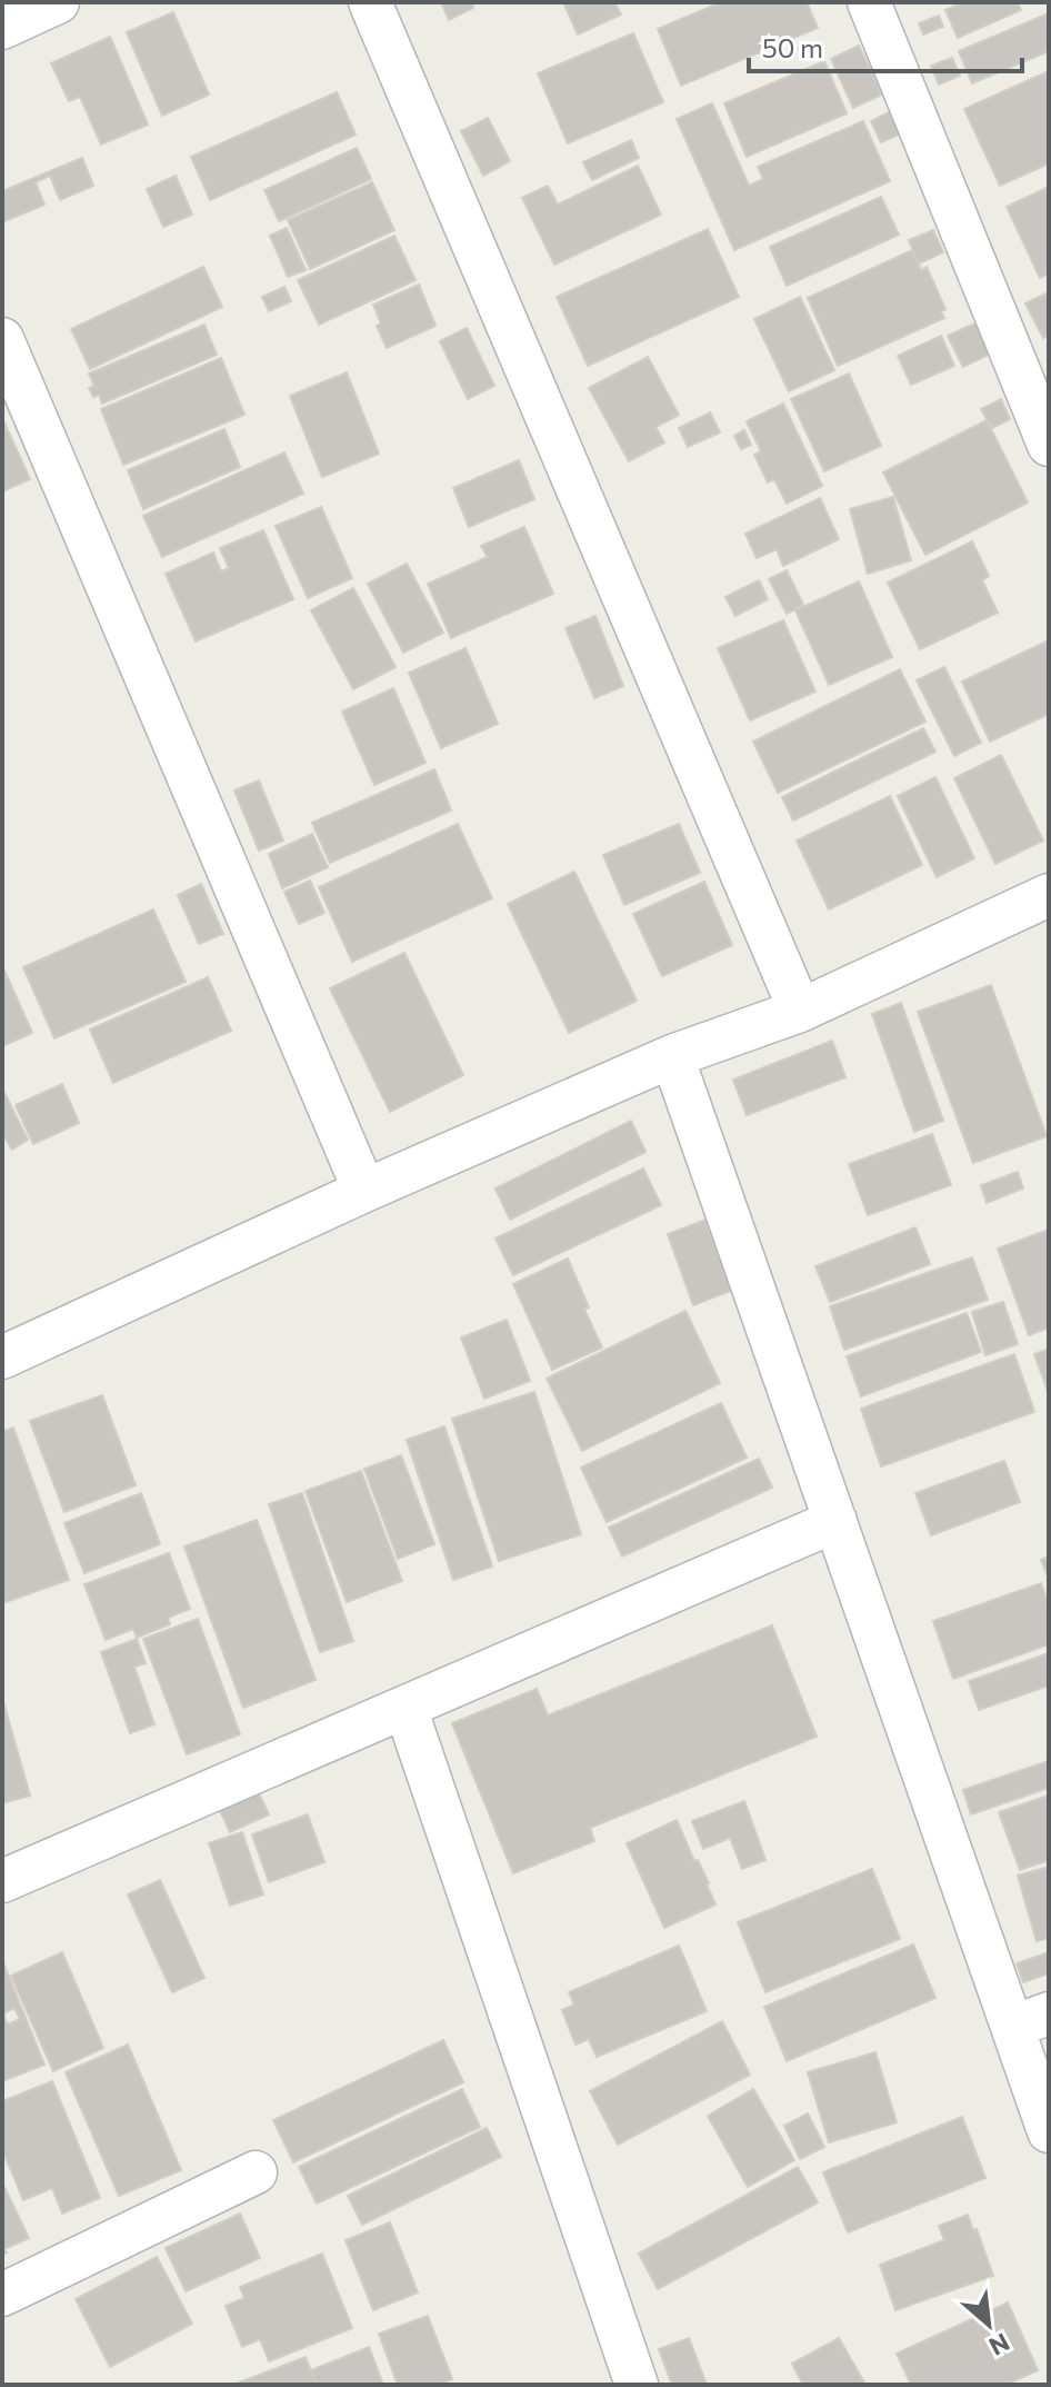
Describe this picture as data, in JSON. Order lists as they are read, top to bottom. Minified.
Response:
{"scale_bar":"50 m","north":"bottom right"}
